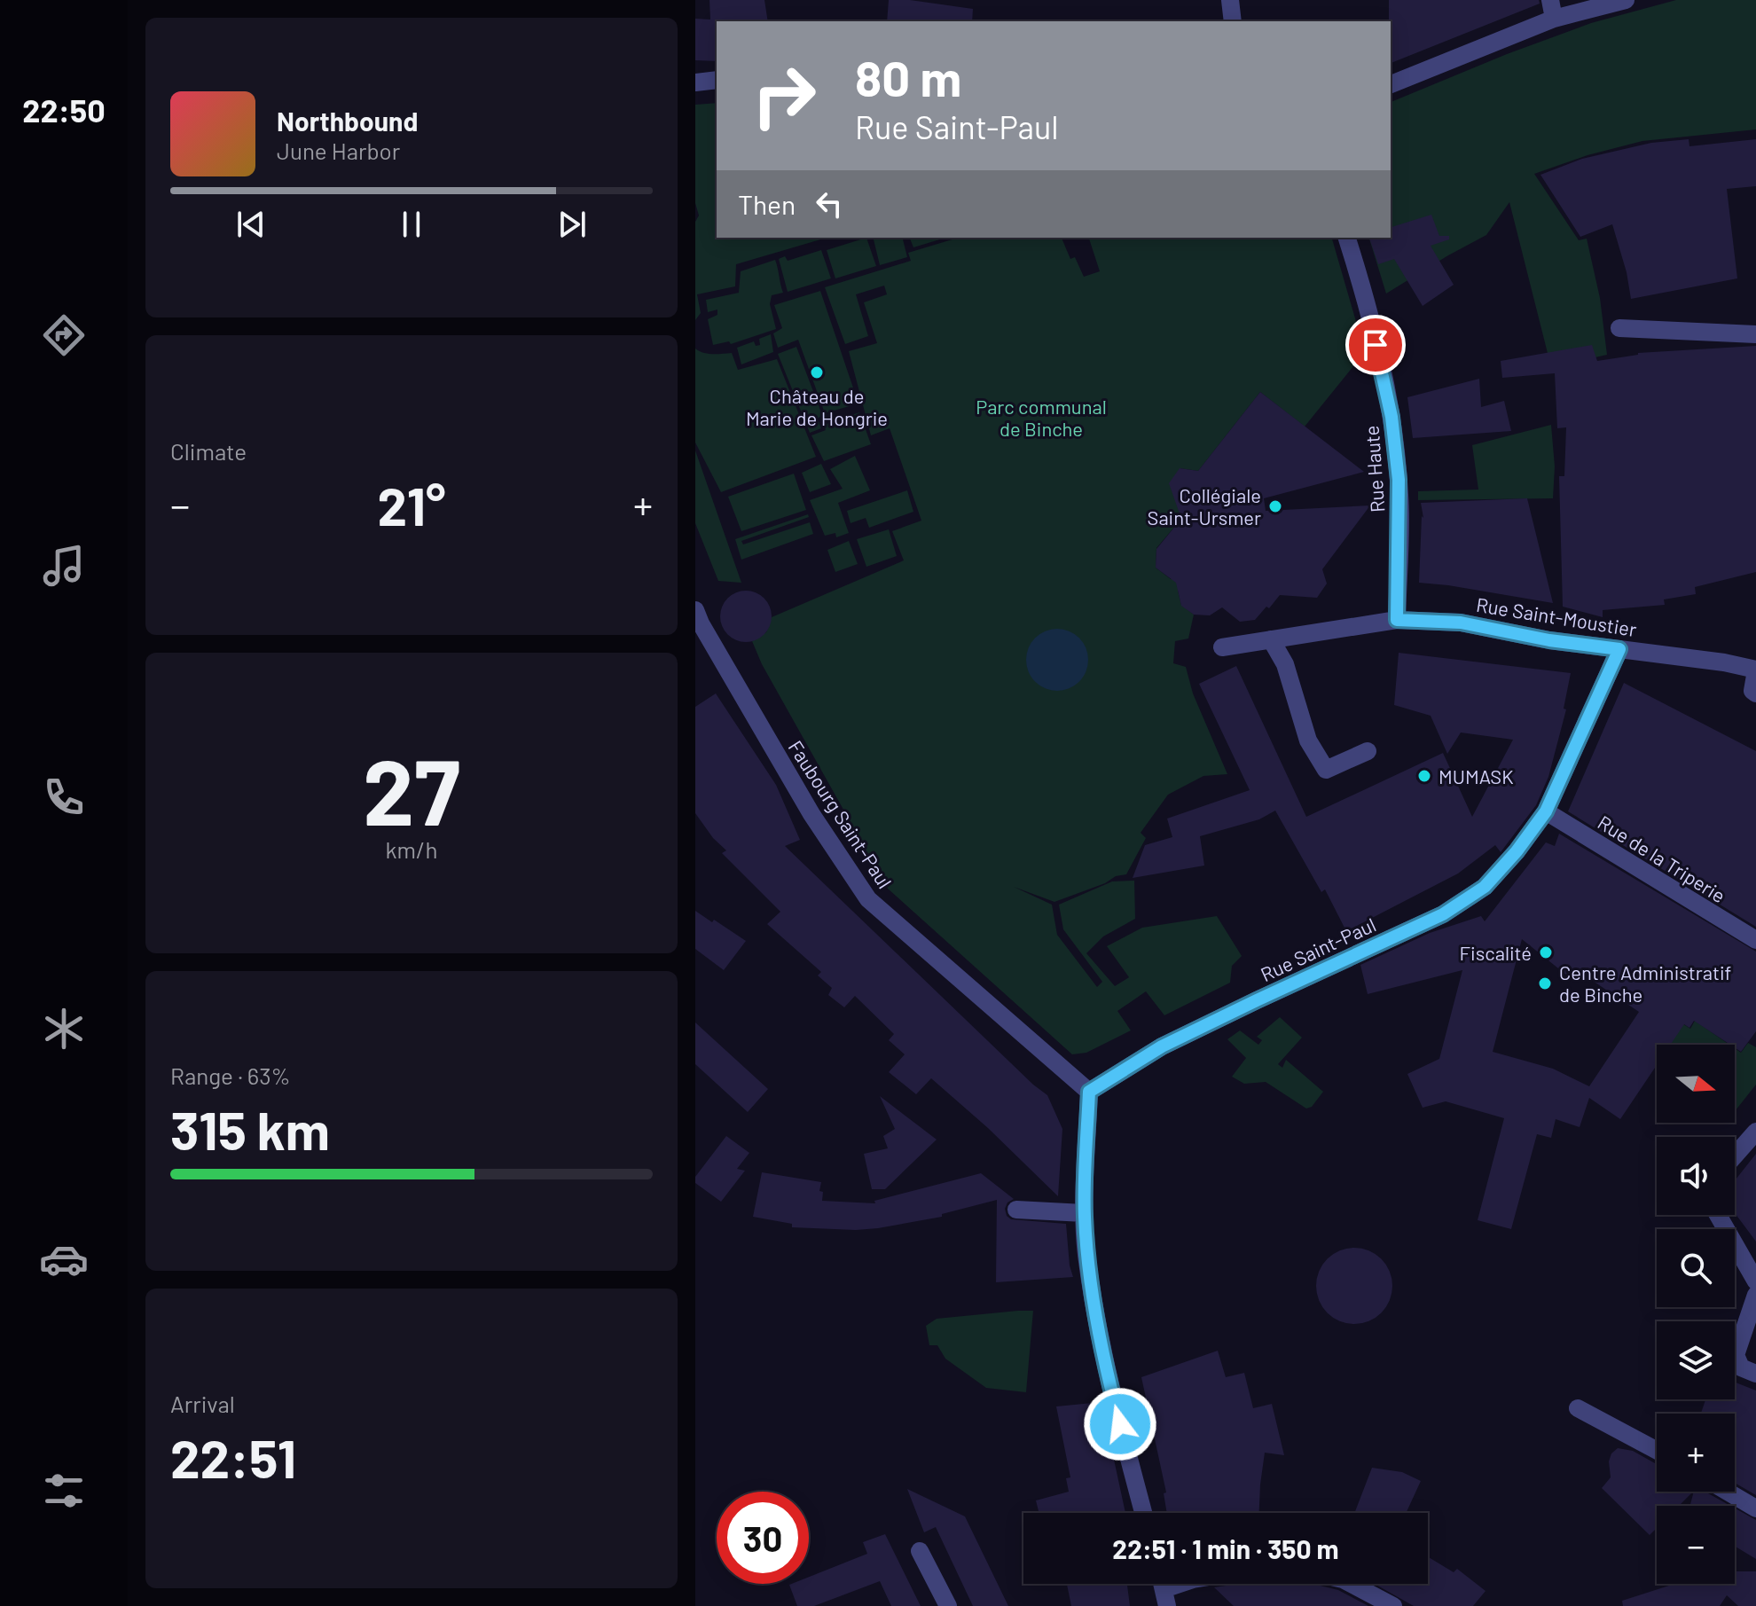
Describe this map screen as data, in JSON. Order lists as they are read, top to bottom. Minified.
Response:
{"streets":{"street":["Rue Haute","Rue Saint-Moustier","Faubourg Saint-Paul","Rue de la Triperie","Rue Saint-Paul"]},"crossings":[["Rue Haute","Rue Saint-Moustier"],["Rue Saint-Moustier","Rue Saint-Paul"],["Faubourg Saint-Paul","Rue Saint-Paul"],["Rue de la Triperie","Rue Saint-Paul"]],"parks":["Parc communal de Binche"],"places":["Château de Marie de Hongrie","Collégiale Saint-Ursmer","MUMASK","Fiscalité","Centre Administratif de Binche"],"north":"right","page":{"tabs":"22:50","turn":["80 m","Rue Saint-Paul"],"song":["Northbound","June Harbor"],"then":"Then","tile":["Climate",["27","km/h"],["Range · 63%","315 km"],["Arrival","22:51"]],"heat":["−","21°","+"],"map_buttons":["+","−"],"limit":"30","trip":"22:51 · 1 min · 350 m"}}
